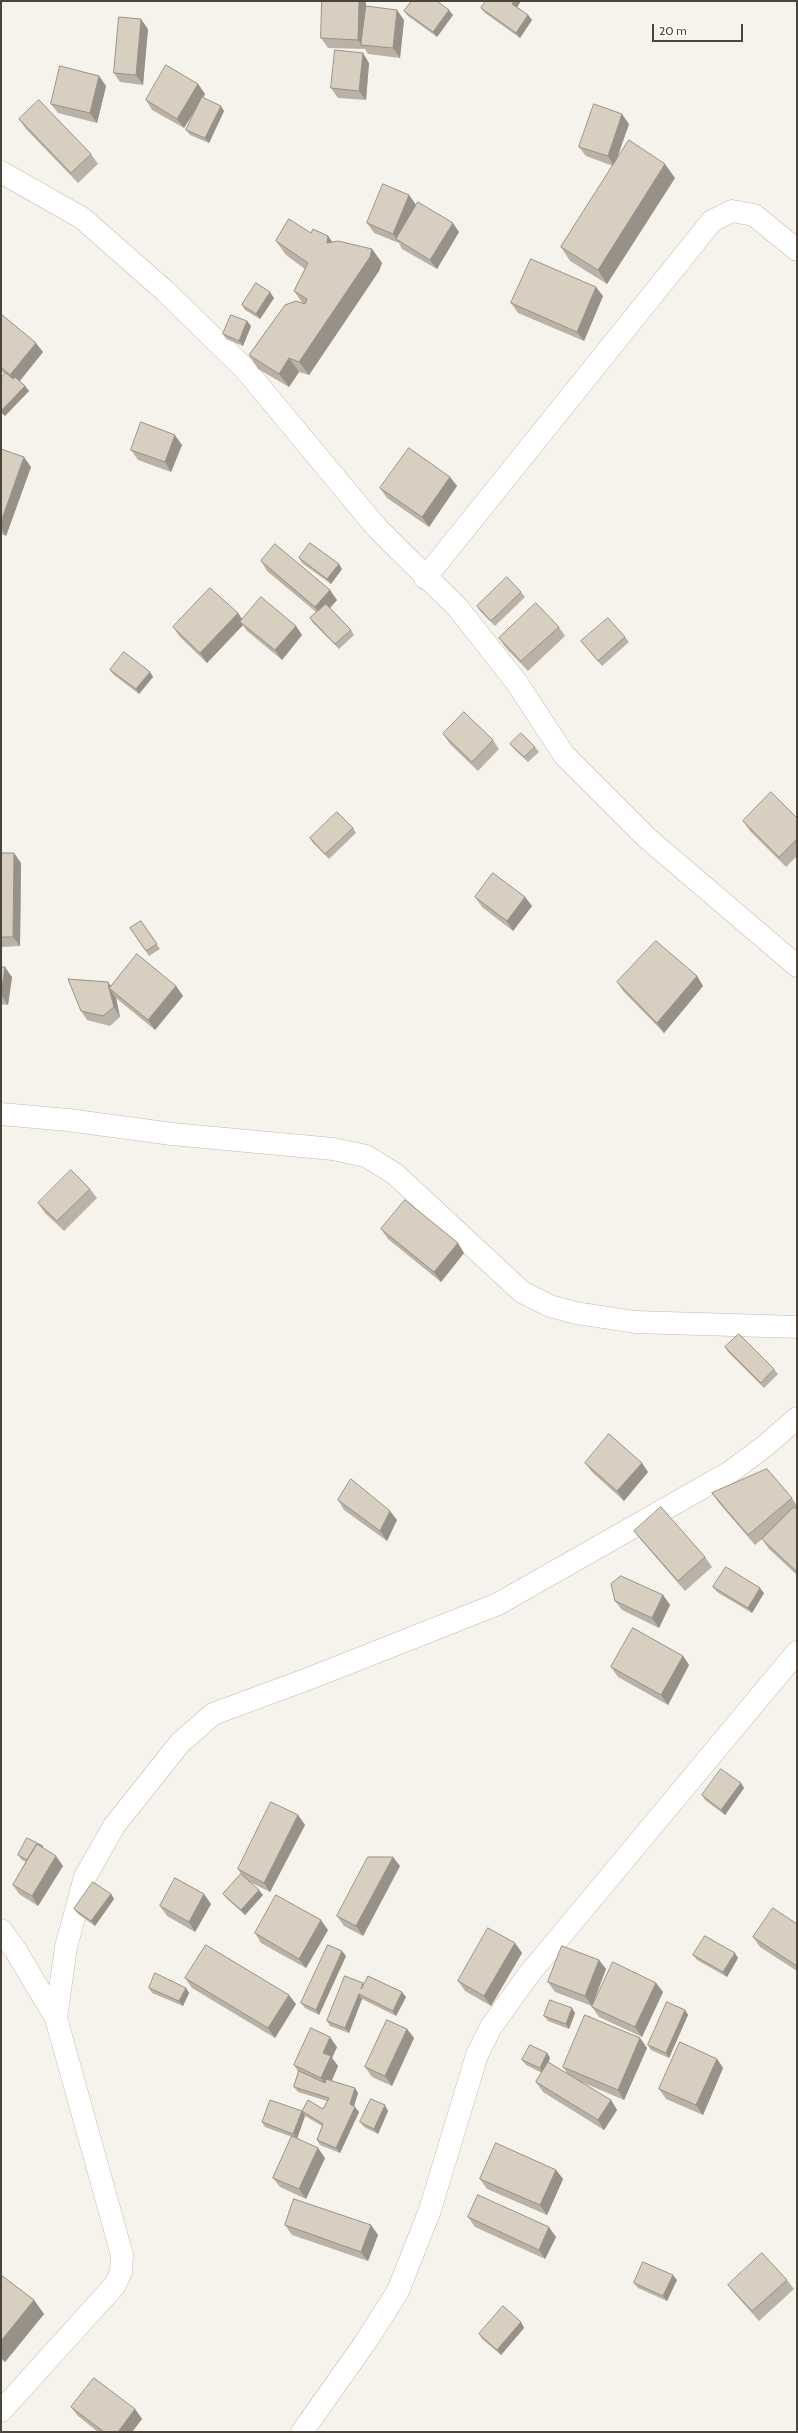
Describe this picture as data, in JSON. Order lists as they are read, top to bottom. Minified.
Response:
{"scale_bar":"20 m"}
